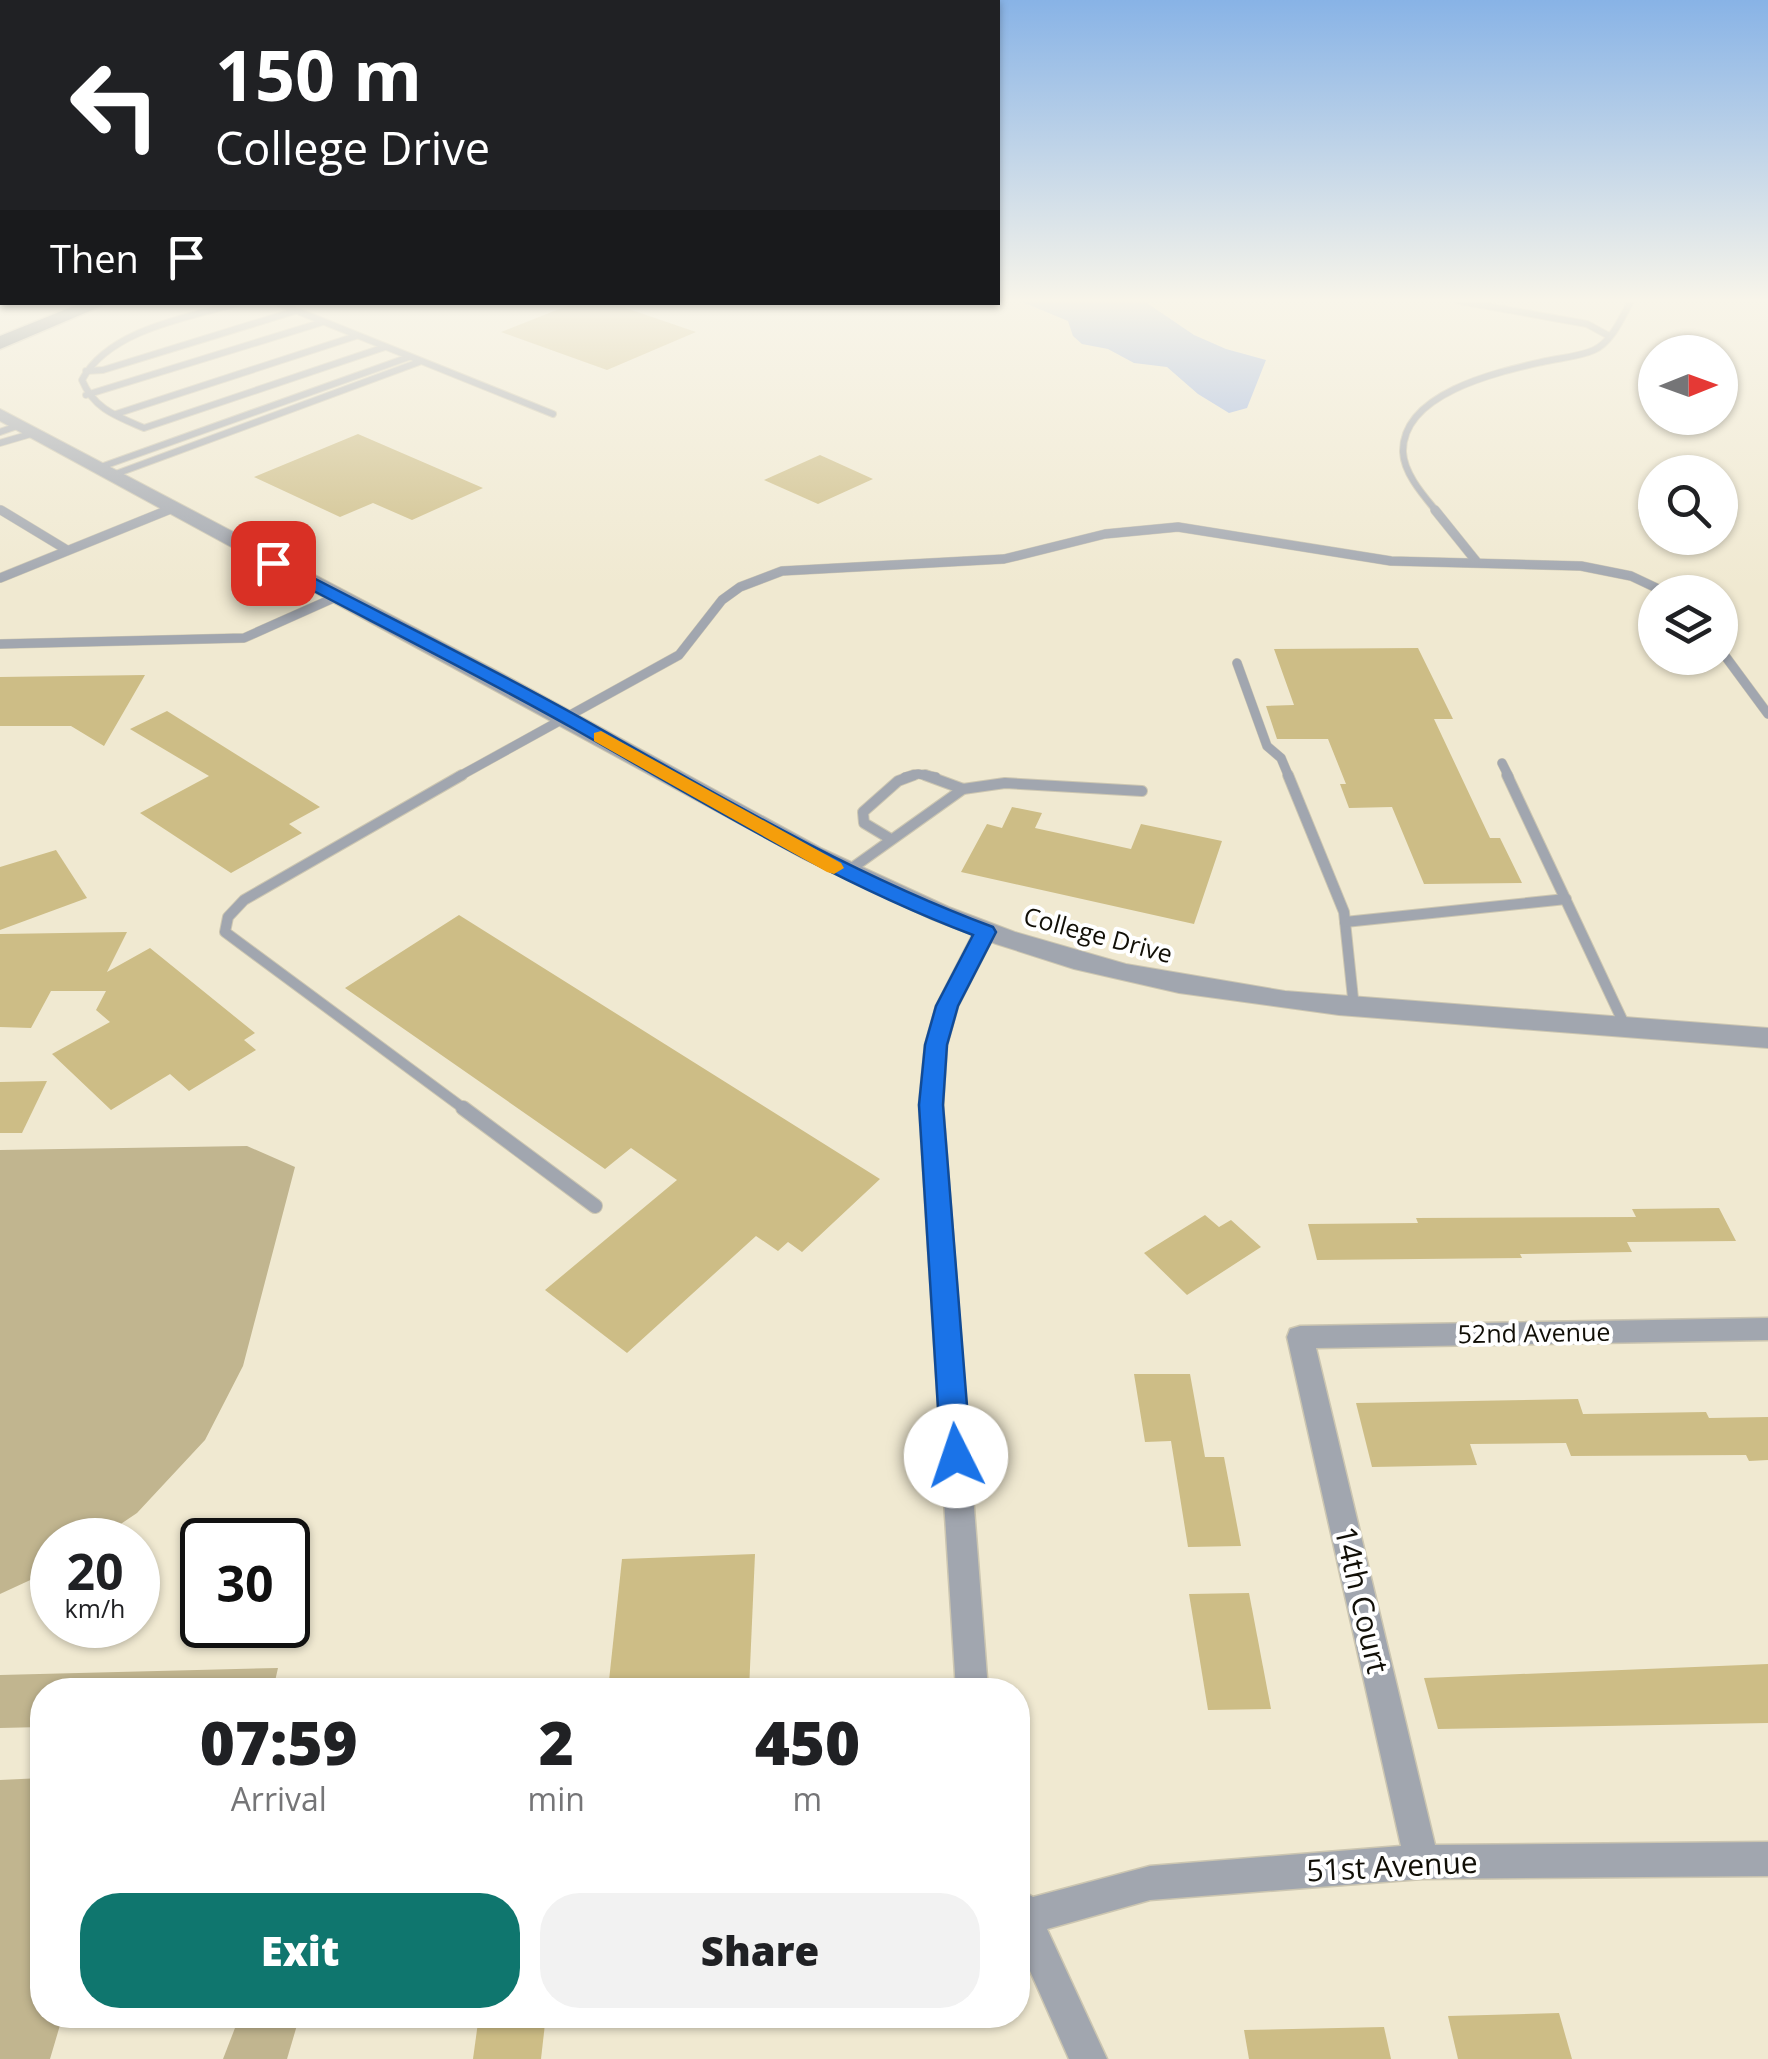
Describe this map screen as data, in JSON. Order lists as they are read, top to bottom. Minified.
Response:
{"streets":{"street":["College Drive","52nd Avenue","14th Court","51st Avenue"]},"crossings":[["52nd Avenue","14th Court"],["14th Court","51st Avenue"]],"north":"right","page":{"turn":["150 m","College Drive"],"then":"Then","speed":"20 km/h","limit":"30","eta":["07:59","Arrival","2","min","450","m"],"buttons":["Exit","Share"]}}
